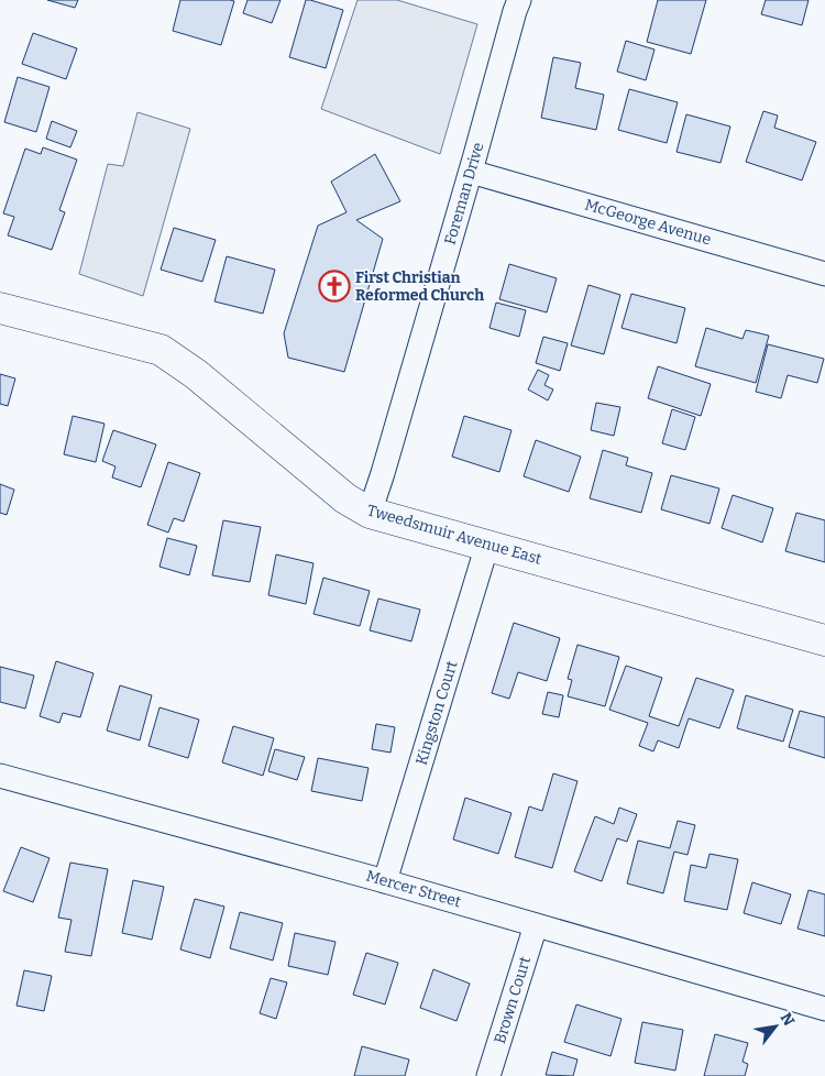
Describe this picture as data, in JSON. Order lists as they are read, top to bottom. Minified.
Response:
{"streets":{"street":["Foreman Drive","McGeorge Avenue","Tweedsmuir Avenue East","Kingston Court","Mercer Street","Brown Court"]},"crossings":[["Foreman Drive","McGeorge Avenue"],["Foreman Drive","Tweedsmuir Avenue East"],["Tweedsmuir Avenue East","Kingston Court"],["Kingston Court","Mercer Street"],["Mercer Street","Brown Court"]],"places":{"church":["First Christian Reformed Church"]},"north":"top right"}
